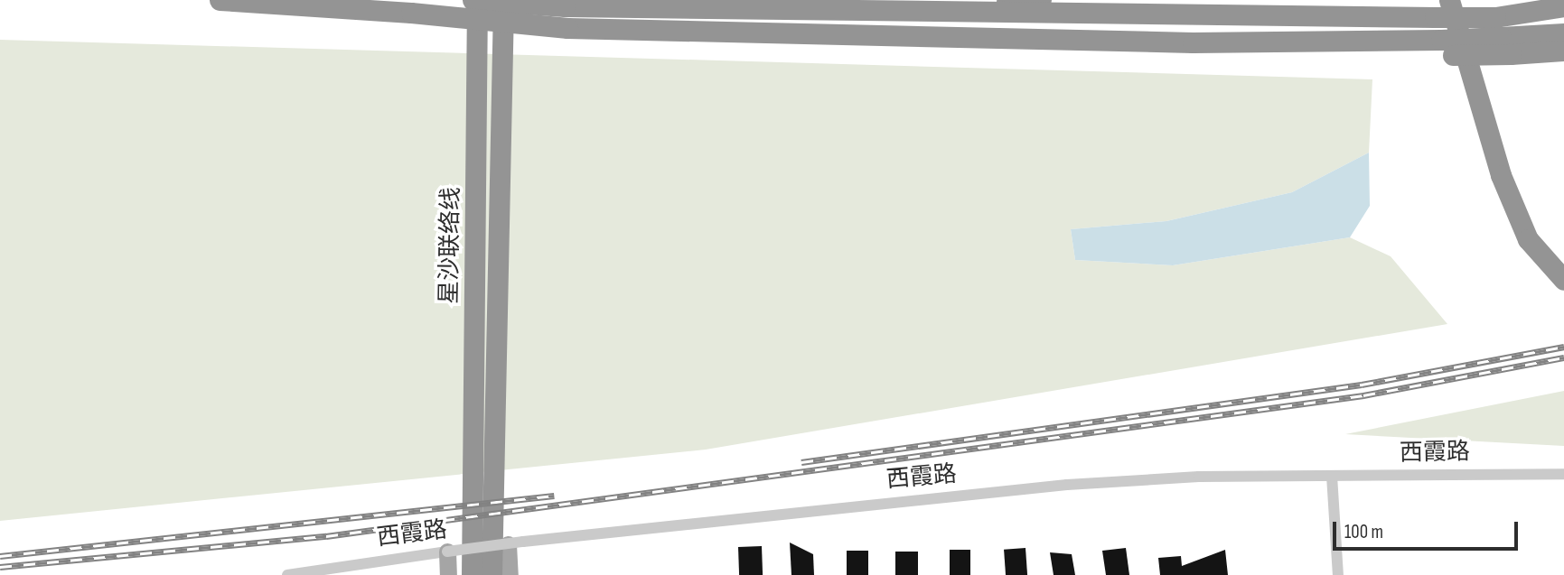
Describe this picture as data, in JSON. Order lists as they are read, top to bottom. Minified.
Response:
{"streets":{"highway":["星沙联络线"],"street":["西霞路"]},"scale_bar":"100 m"}
